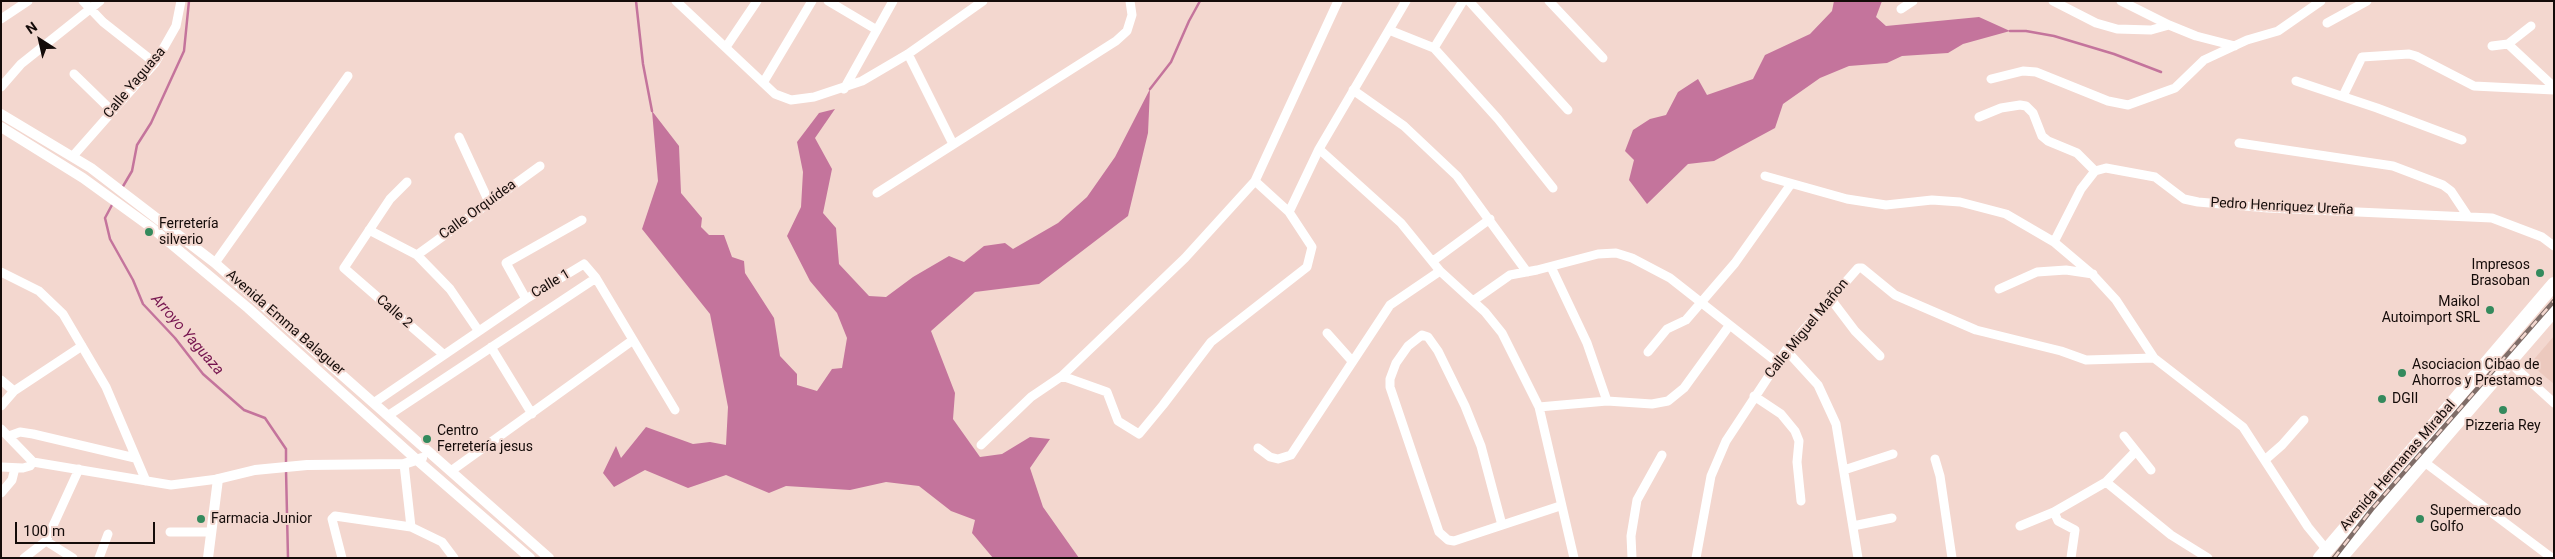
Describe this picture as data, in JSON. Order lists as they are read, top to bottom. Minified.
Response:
{"streets":{"main road":["Avenida Hermanas Mirabal"],"street":["Calle Yaguasa","Pedro Henriquez Ureña","Calle Orquídea","Calle 1","Calle 2","Avenida Emma Balaguer","Calle Miguel Mañon"]},"crossings":[["Calle Yaguasa","Avenida Emma Balaguer"],["Calle 1","Calle 2"],["Calle 1","Avenida Emma Balaguer"]],"water":["Arroyo Yaguaza"],"places":["Ferretería silverio","Impresos Brasoban","Maikol Autoimport SRL","Asociacion Cibao de Ahorros y Prestamos","DGII","Pizzeria Rey","Centro Ferretería jesus","Farmacia Junior","Supermercado Golfo"],"scale_bar":"100 m","north":"top left"}
